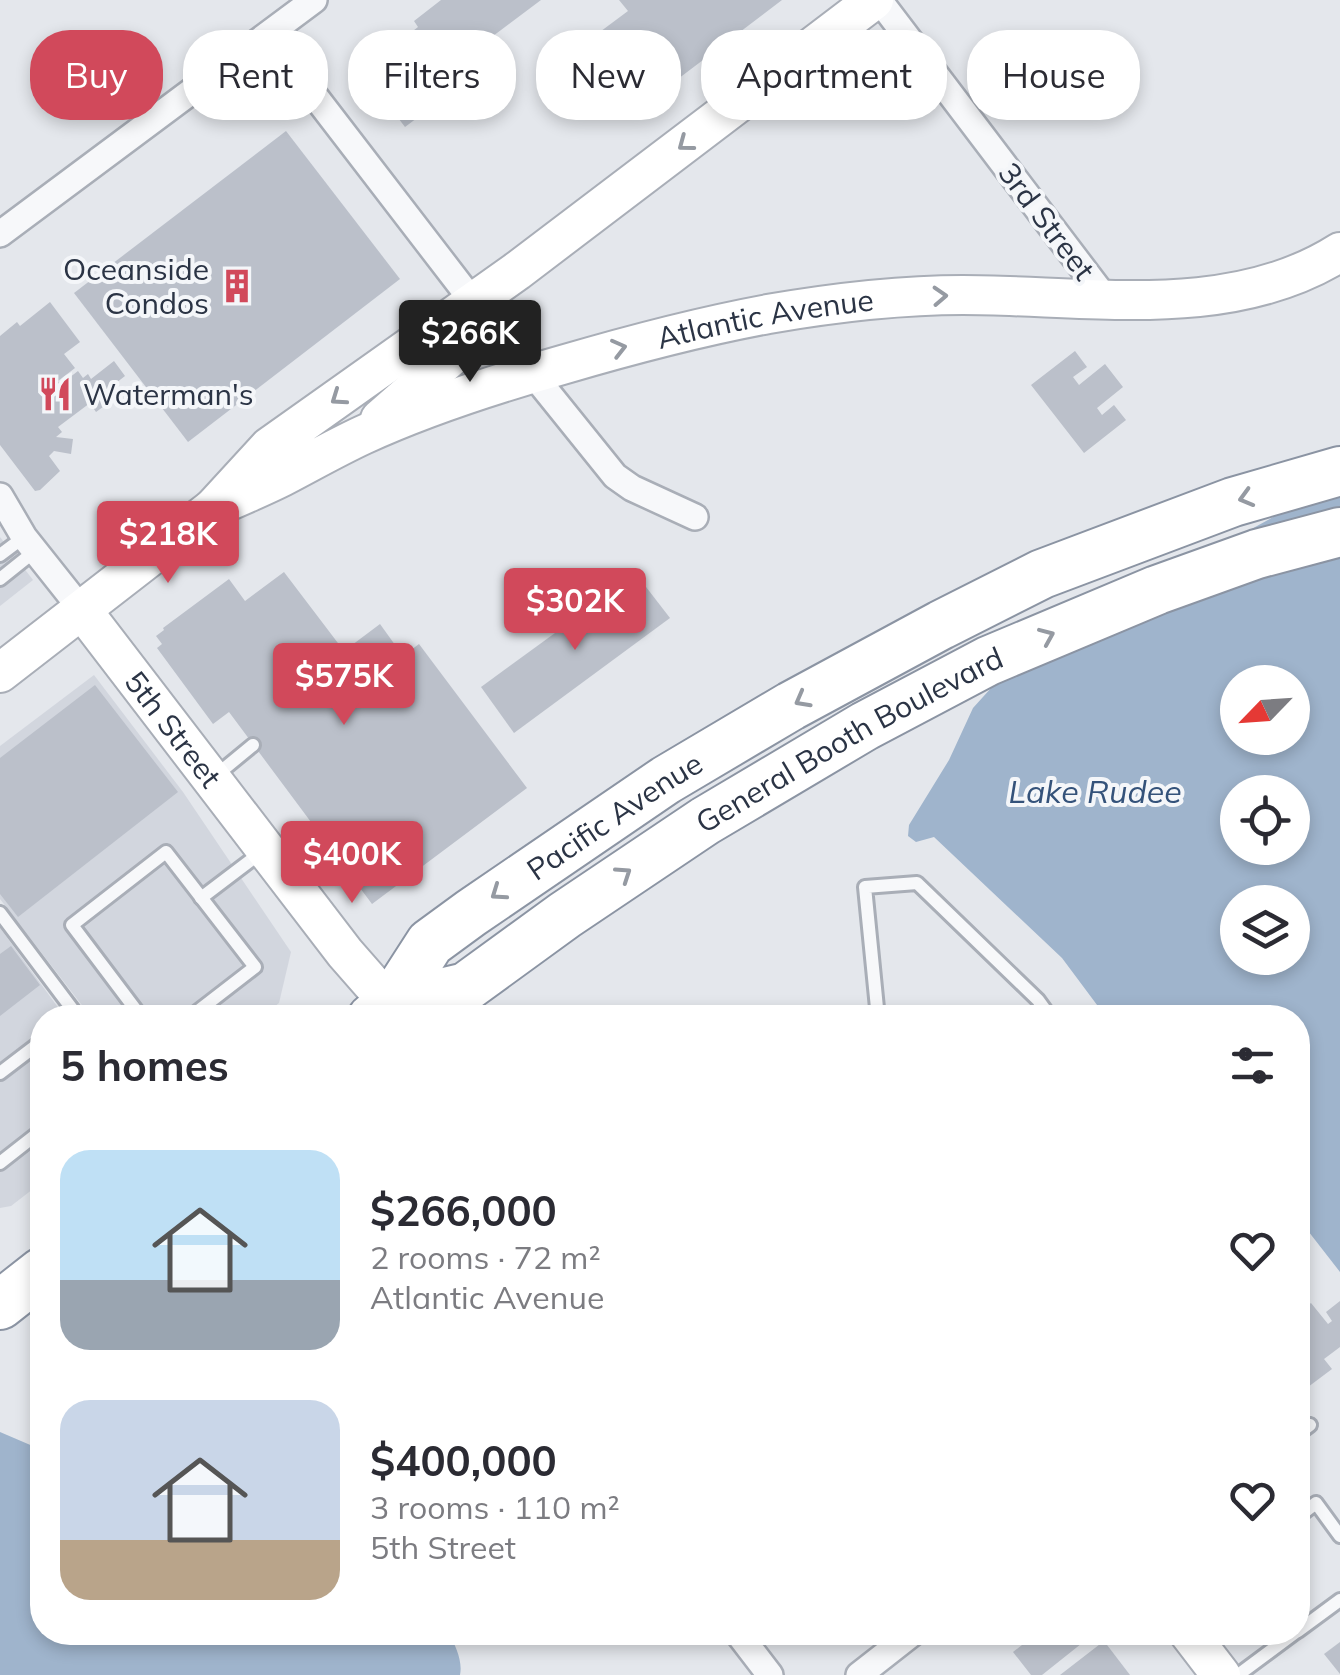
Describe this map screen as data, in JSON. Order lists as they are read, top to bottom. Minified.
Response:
{"streets":{"highway":["General Booth Boulevard","Pacific Avenue"],"street":["3rd Street","Atlantic Avenue","5th Street"]},"crossings":[["3rd Street","Atlantic Avenue"],["Atlantic Avenue","5th Street"],["General Booth Boulevard","Pacific Avenue"]],"one_way":["Pacific Avenue"],"water":["Lake Rudee"],"places":{"building":["Oceanside Condos"],"restaurant":["Waterman's"]},"north":"bottom left","page":{"chip":["Buy","Rent","Filters","New","Apartment","House"],"price":["$266K","$218K","$302K","$575K","$400K"],"heading":"5 homes","list":[{"name":"$266,000","note":"2 rooms · 72 m² · Atlantic Avenue"},{"name":"$400,000","note":"3 rooms · 110 m² · 5th Street"}]}}
